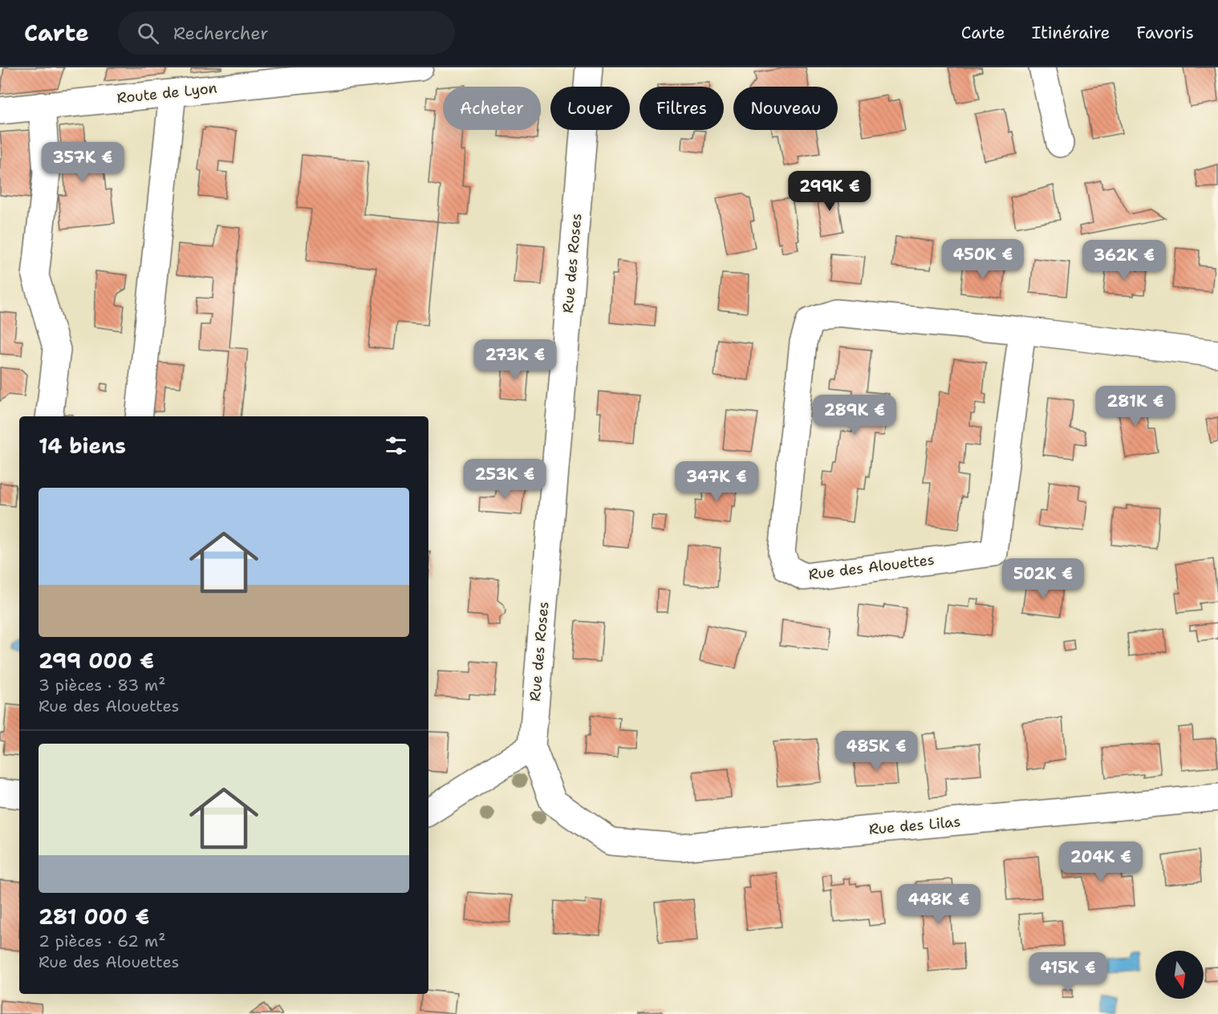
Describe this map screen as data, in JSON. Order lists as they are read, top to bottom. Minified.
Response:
{"streets":{"street":["Route de Lyon","Rue des Roses","Rue des Alouettes","Rue des Lilas"]},"crossings":[["Rue des Roses","Rue des Lilas"]],"north":"bottom","page":{"header":"Carte","search":"Rechercher","nav":["Carte","Itinéraire","Favoris"],"chip":["Acheter","Louer","Filtres","Nouveau"],"price":["357K €","299K €","450K €","362K €","273K €","281K €","289K €","253K €","347K €","502K €","485K €","204K €","448K €","415K €"],"heading":"14 biens","list":[{"name":"299 000 €","note":"3 pièces · 83 m² · Rue des Alouettes"},{"name":"281 000 €","note":"2 pièces · 62 m² · Rue des Alouettes"}]}}
